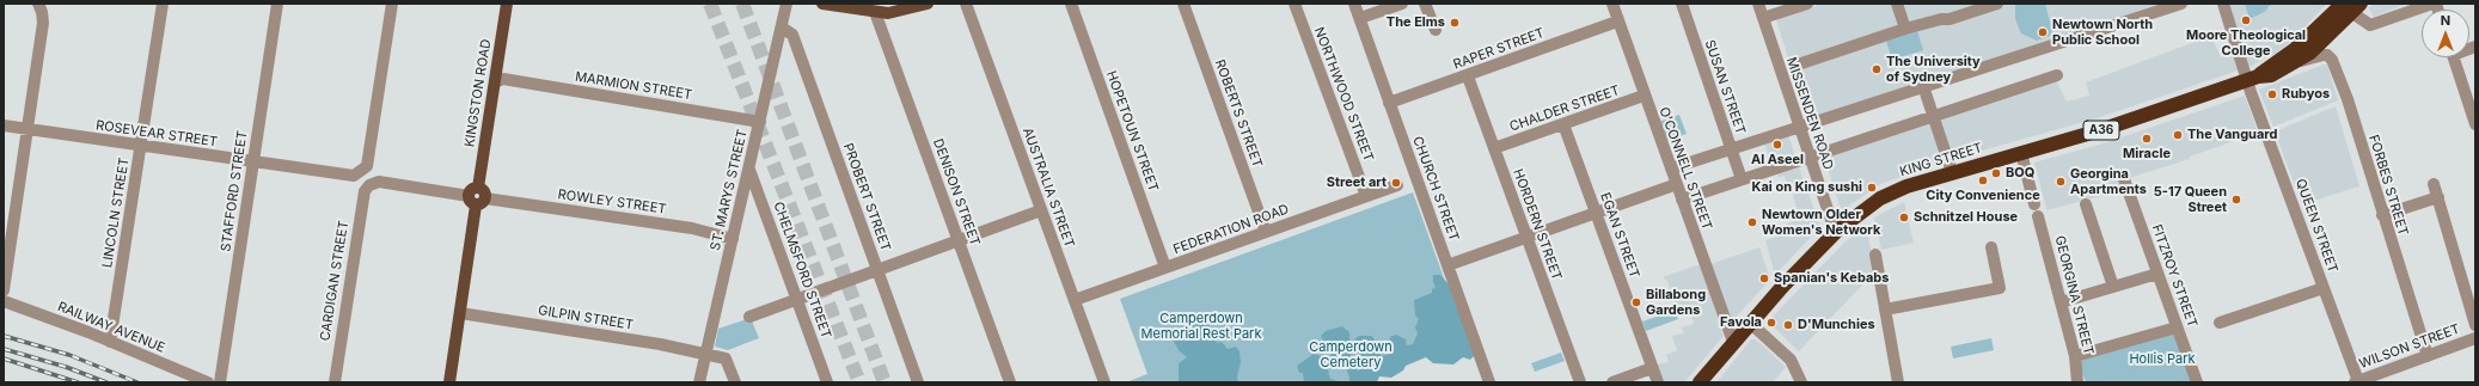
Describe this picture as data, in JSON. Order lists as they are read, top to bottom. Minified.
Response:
{"streets":{"highway":["A36","KING STREET"],"main road":["KINGSTON ROAD"],"street":["RAPER STREET","MARMION STREET","SUSAN STREET","NORTHWOOD STREET","CHALDER STREET","ROBERTS STREET","MISSENDEN ROAD","HOPETOUN STREET","ROSEVEAR STREET","O'CONNELL STREET","FORBES STREET","AUSTRALIA STREET","CHURCH STREET","ST. MARYS STREET","STAFFORD STREET","DENISON STREET","PROBERT STREET","ROWLEY STREET","LINCOLN STREET","HORDERN STREET","QUEEN STREET","FEDERATION ROAD","EGAN STREET","CHELMSFORD STREET","FITZROY STREET","CARDIGAN STREET","GEORGINA STREET","GILPIN STREET","RAILWAY AVENUE","WILSON STREET"]},"crossings":[["RAPER STREET","O'CONNELL STREET"],["RAPER STREET","CHURCH STREET"],["RAPER STREET","HORDERN STREET"],["MARMION STREET","KINGSTON ROAD"],["MARMION STREET","ST. MARYS STREET"],["KINGSTON ROAD","ROWLEY STREET"],["NORTHWOOD STREET","FEDERATION ROAD"],["CHALDER STREET","O'CONNELL STREET"],["CHALDER STREET","HORDERN STREET"],["CHALDER STREET","EGAN STREET"],["ROBERTS STREET","FEDERATION ROAD"],["MISSENDEN ROAD","KING STREET"],["HOPETOUN STREET","FEDERATION ROAD"],["ROSEVEAR STREET","STAFFORD STREET"],["ROSEVEAR STREET","LINCOLN STREET"],["KING STREET","O'CONNELL STREET"],["KING STREET","FORBES STREET"],["KING STREET","QUEEN STREET"],["FORBES STREET","WILSON STREET"],["AUSTRALIA STREET","FEDERATION ROAD"],["ST. MARYS STREET","PROBERT STREET"],["ST. MARYS STREET","ROWLEY STREET"],["ST. MARYS STREET","CHELMSFORD STREET"],["ST. MARYS STREET","GILPIN STREET"],["ROWLEY STREET","CARDIGAN STREET"],["LINCOLN STREET","RAILWAY AVENUE"],["QUEEN STREET","WILSON STREET"]],"parks":["Camperdown Memorial Rest Park","Camperdown Cemetery","Hollis Park"],"places":["Moore Theological College","The Elms","Newtown North Public School","The University of Sydney","Rubyos","The Vanguard","Miracle","Al Aseel","BOQ","City Convenience","Georgina Apartments","Street art","Kai on King sushi","5-17 Queen Street","Schnitzel House","Newtown Older Women's Network","Spanian's Kebabs","Billabong Gardens","Favola","D'Munchies"],"north":"top"}
